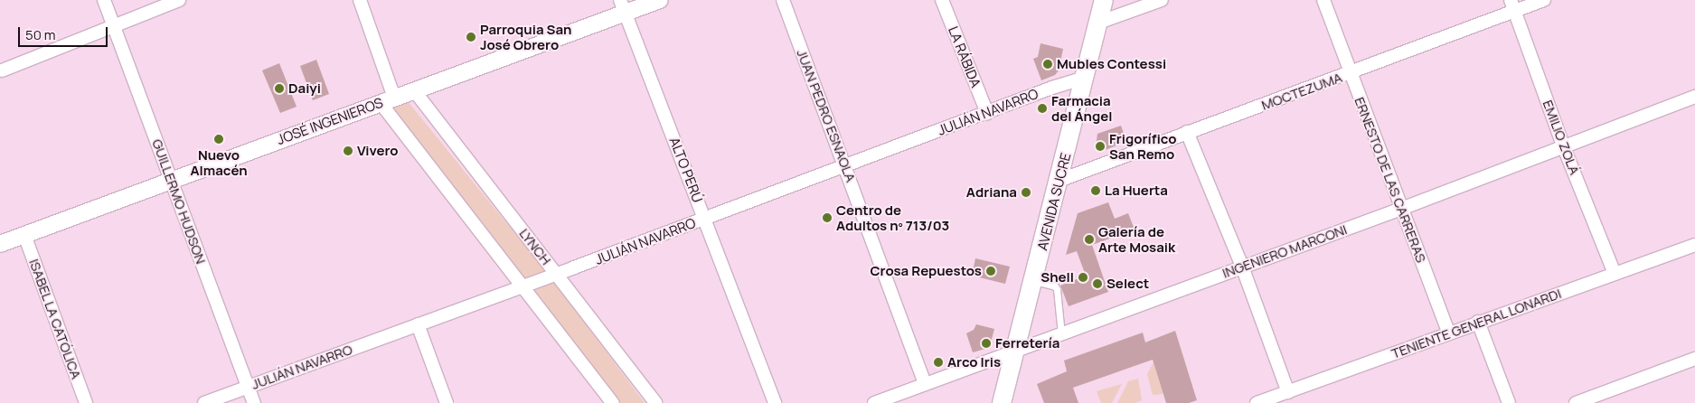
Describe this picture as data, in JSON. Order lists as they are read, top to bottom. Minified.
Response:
{"streets":{"main road":["AVENIDA SUCRE"],"street":["LA RÁBIDA","MOCTEZUMA","JULIÁN NAVARRO","JUAN PEDRO ESNAOLA","JOSÉ INGENIEROS","EMILIO ZOLÁ","ALTO PERÚ","ERNESTO DE LAS CARRERAS","GUILLERMO HUDSON","LYNCH","INGENIERO MARCONI","ISABEL LA CATÓLICA","TENIENTE GENERAL LONARDI"]},"crossings":[["LA RÁBIDA","JULIÁN NAVARRO"],["MOCTEZUMA","EMILIO ZOLÁ"],["MOCTEZUMA","ERNESTO DE LAS CARRERAS"],["MOCTEZUMA","AVENIDA SUCRE"],["JULIÁN NAVARRO","JUAN PEDRO ESNAOLA"],["JULIÁN NAVARRO","ALTO PERÚ"],["JULIÁN NAVARRO","GUILLERMO HUDSON"],["JULIÁN NAVARRO","AVENIDA SUCRE"],["JULIÁN NAVARRO","LYNCH"],["JUAN PEDRO ESNAOLA","INGENIERO MARCONI"],["JOSÉ INGENIEROS","ALTO PERÚ"],["JOSÉ INGENIEROS","GUILLERMO HUDSON"],["JOSÉ INGENIEROS","LYNCH"],["JOSÉ INGENIEROS","ISABEL LA CATÓLICA"],["EMILIO ZOLÁ","INGENIERO MARCONI"],["EMILIO ZOLÁ","TENIENTE GENERAL LONARDI"],["ERNESTO DE LAS CARRERAS","INGENIERO MARCONI"],["ERNESTO DE LAS CARRERAS","TENIENTE GENERAL LONARDI"],["AVENIDA SUCRE","INGENIERO MARCONI"]],"places":["Parroquia San José Obrero","Mubles Contessi","Daiyi","Farmacia del Ángel","Nuevo Almacén","Frigorífico San Remo","Vivero","La Huerta","Adriana","Centro de Adultos nº 713/03","Galería de Arte Mosaik","Crosa Repuestos","Shell","Select","Ferretería","Arco Iris"],"scale_bar":"50 m"}
